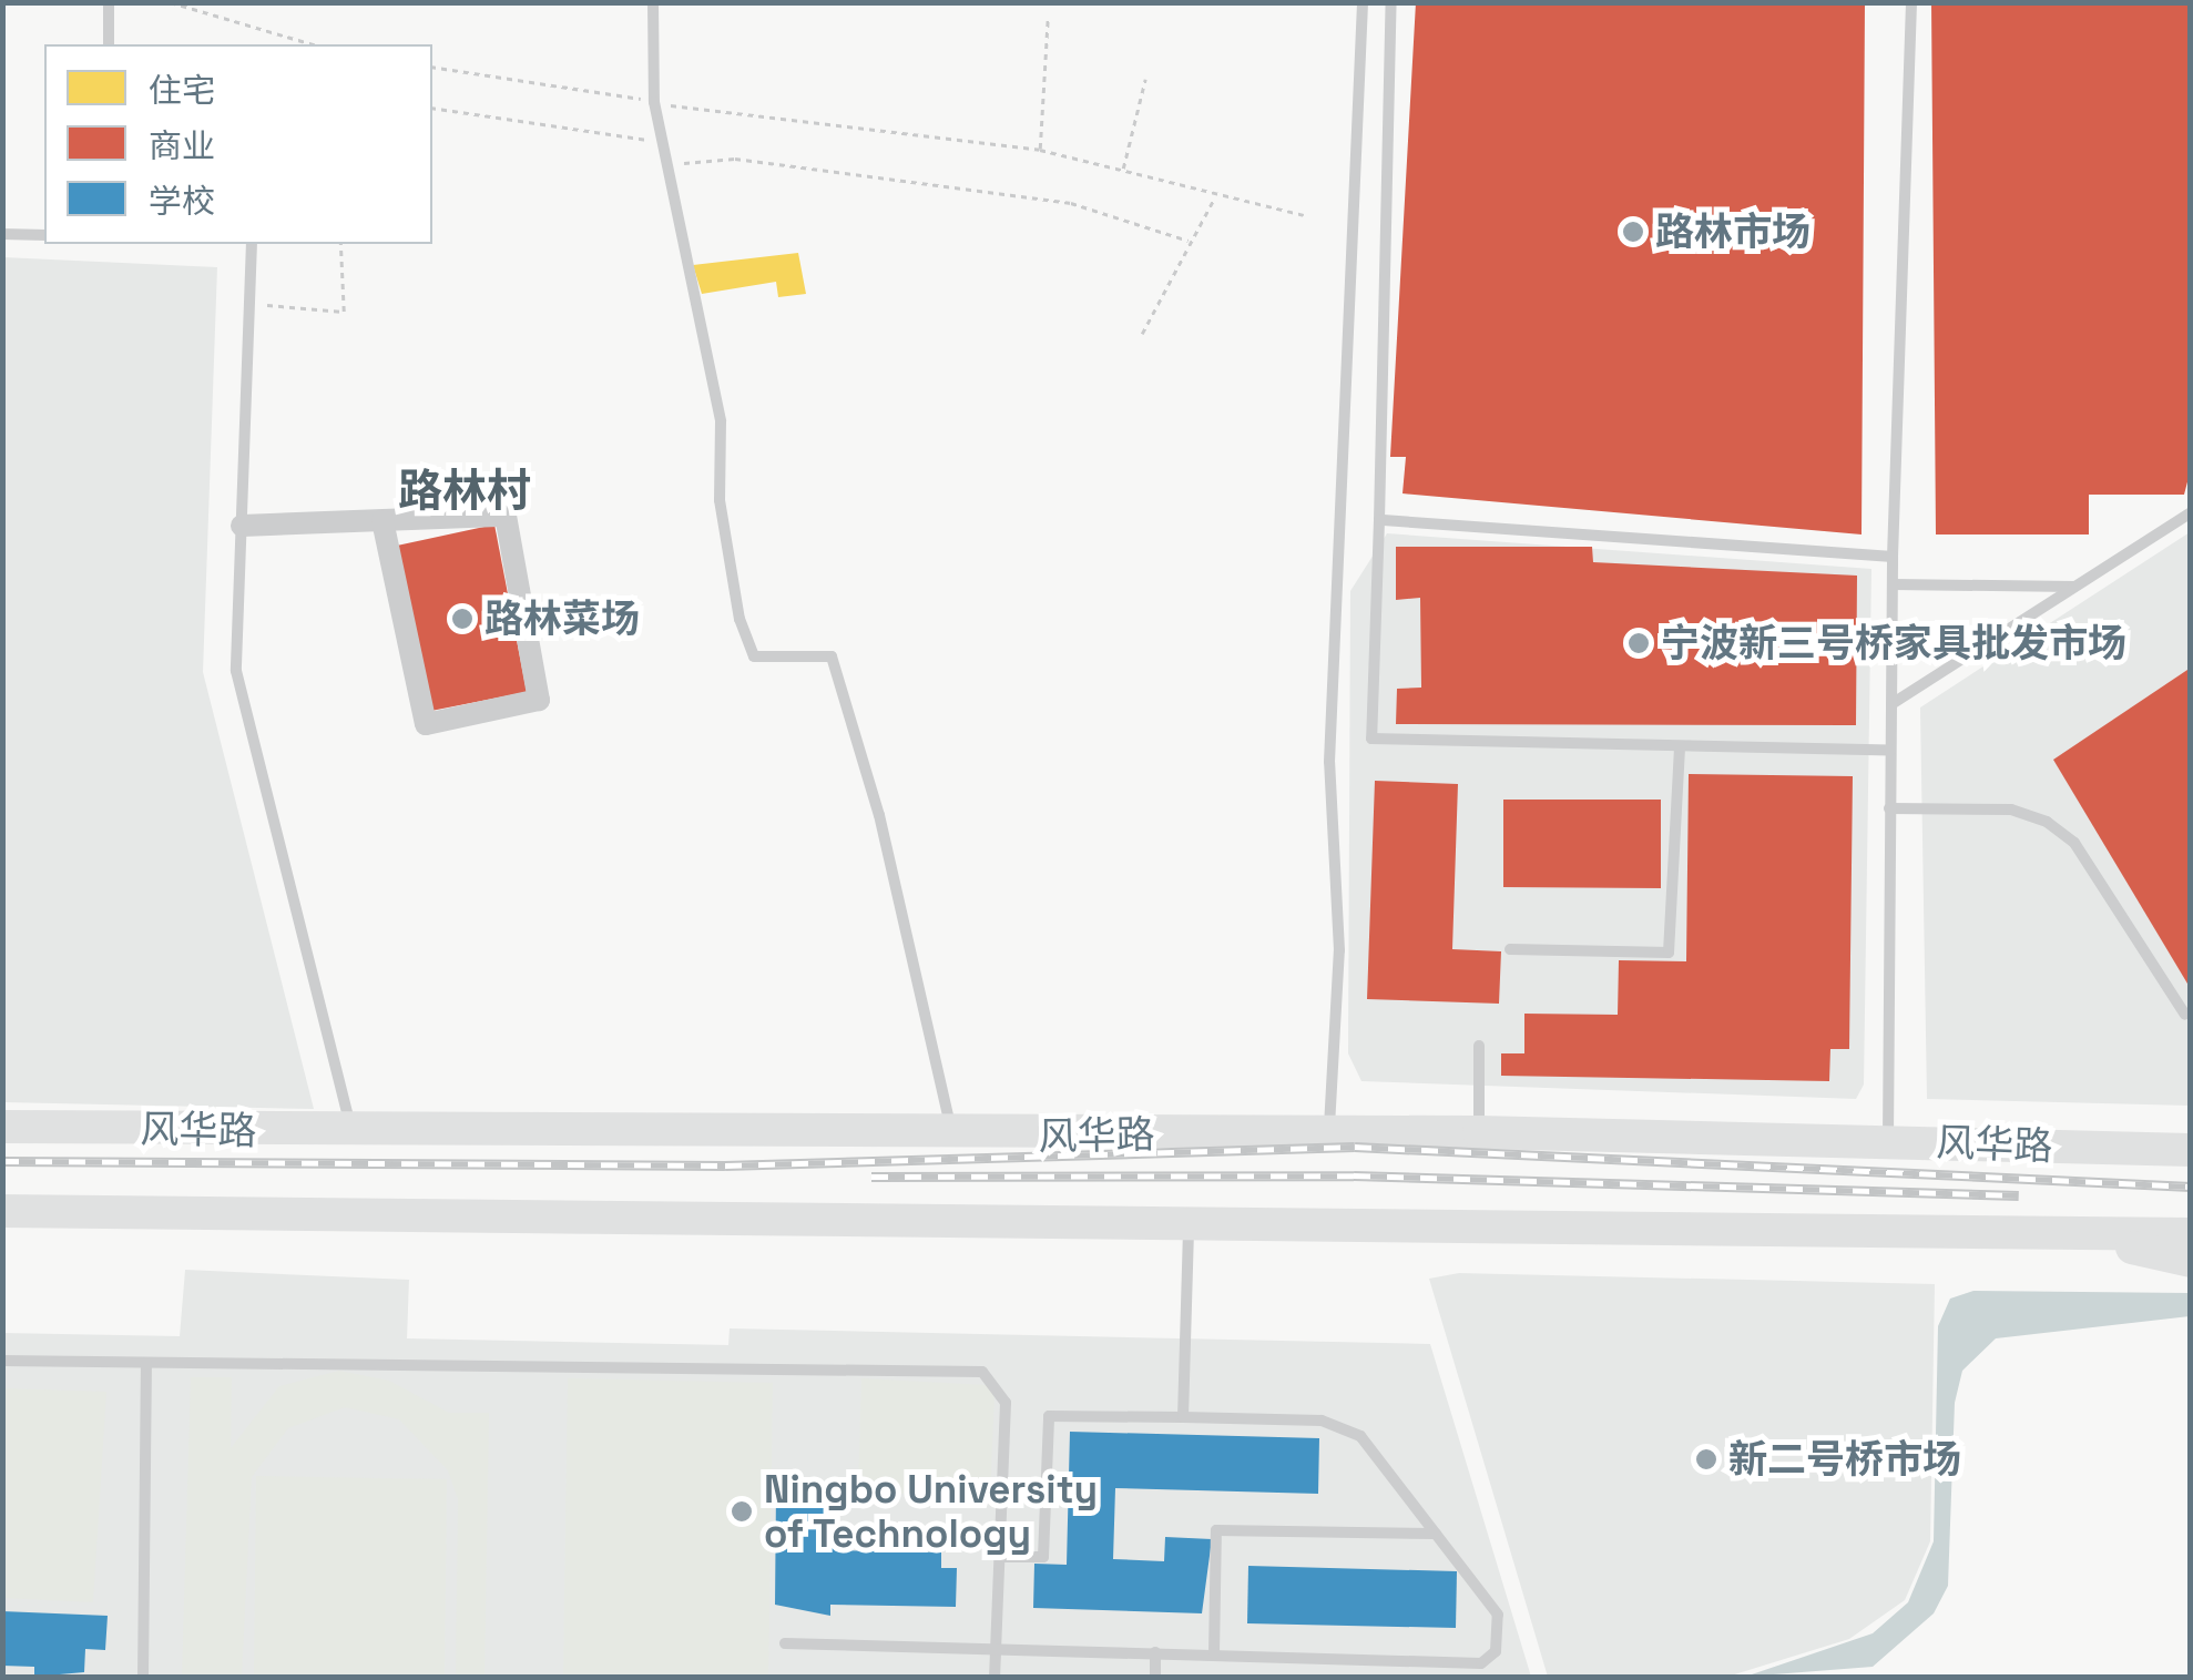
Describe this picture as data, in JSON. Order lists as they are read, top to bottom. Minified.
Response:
{"streets":{"main road":["风华路"]},"districts":["路林村"],"places":["路林市场","路林菜场","宁波新三号桥家具批发市场","新二号桥市场","Ningbo University of Technology"],"legend":["住宅","商业","学校"]}
